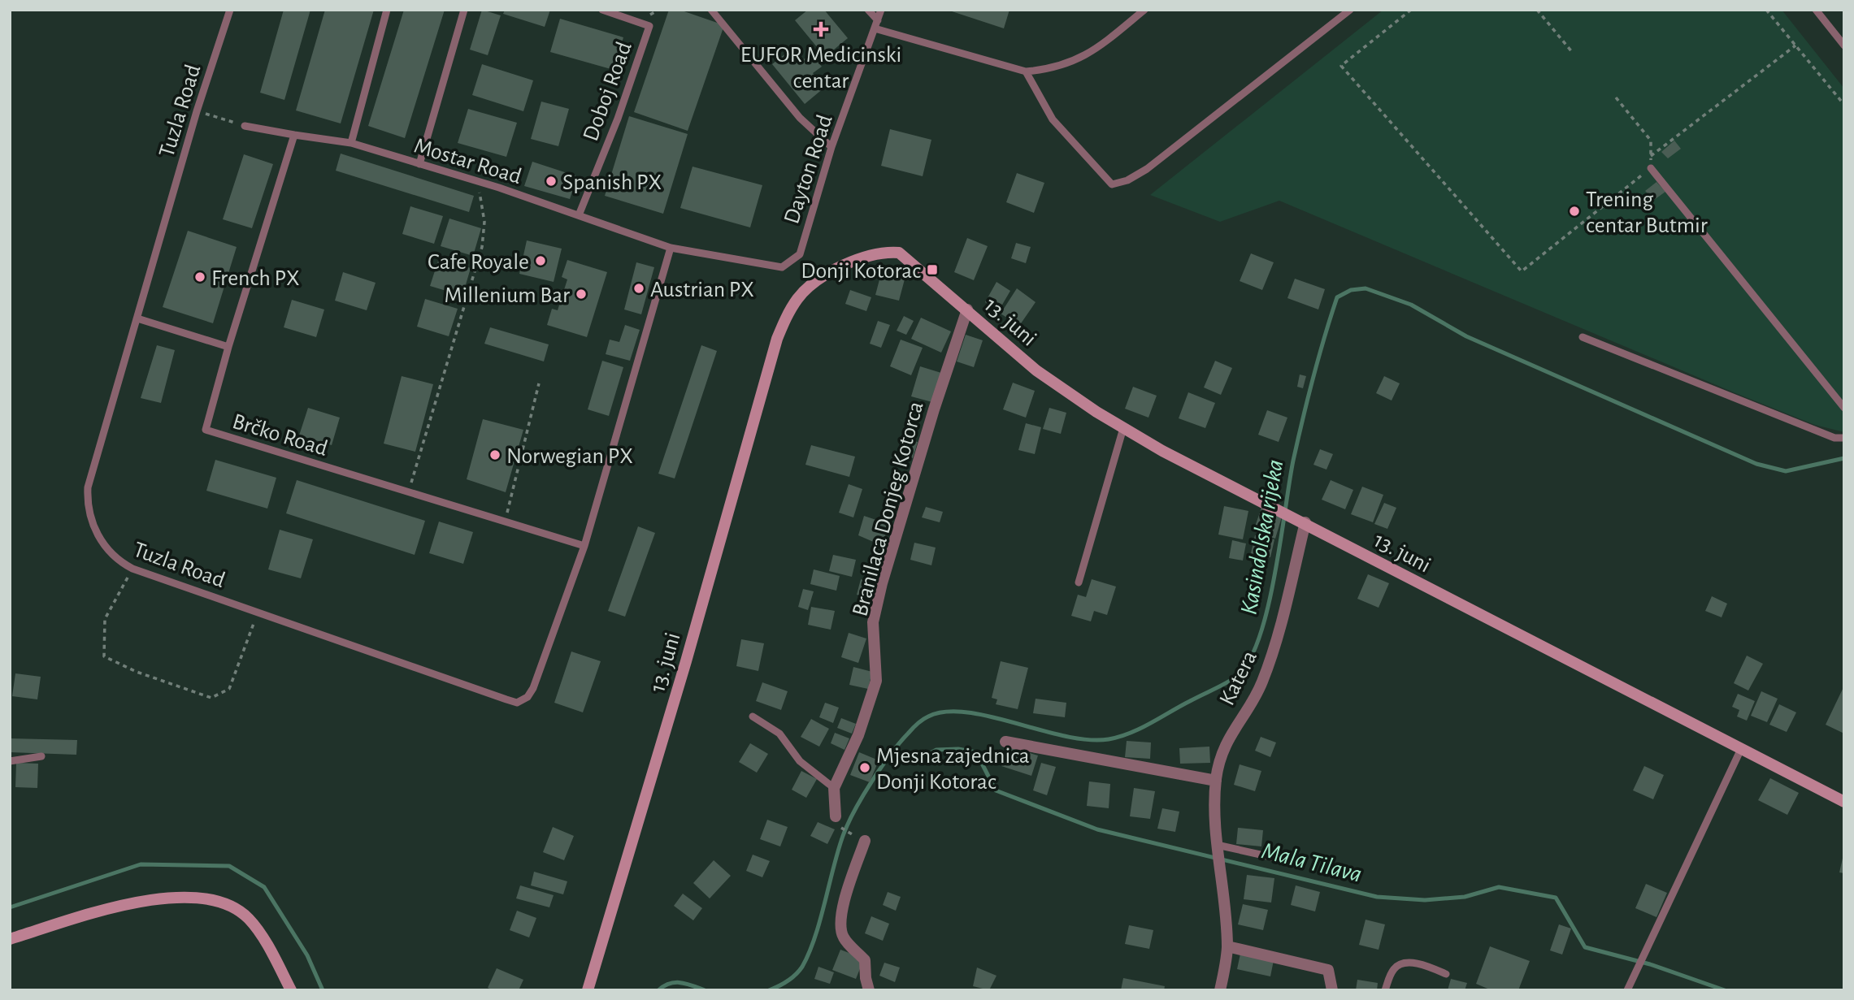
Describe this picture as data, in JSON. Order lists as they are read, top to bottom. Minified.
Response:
{"streets":{"street":["13. juni","Branilaca Donjeg Kotorca","Katera"],"lane":["Doboj Road","Tuzla Road","Mostar Road","Dayton Road","Brčko Road"]},"crossings":[["Doboj Road","Mostar Road"],["Tuzla Road","Brčko Road"],["Mostar Road","Dayton Road"],["Mostar Road","Brčko Road"],["13. juni","Branilaca Donjeg Kotorca"],["13. juni","Katera"]],"water":["Kasindolska rijeka","Mala Tilava"],"places":{"health":["EUFOR Medicinski centar"],"other":["Spanish PX","Trening centar Butmir","Cafe Royale","French PX","Austrian PX","Millenium Bar","Norwegian PX","Mjesna zajednica Donji Kotorac"],"transit":["Donji Kotorac"]}}
